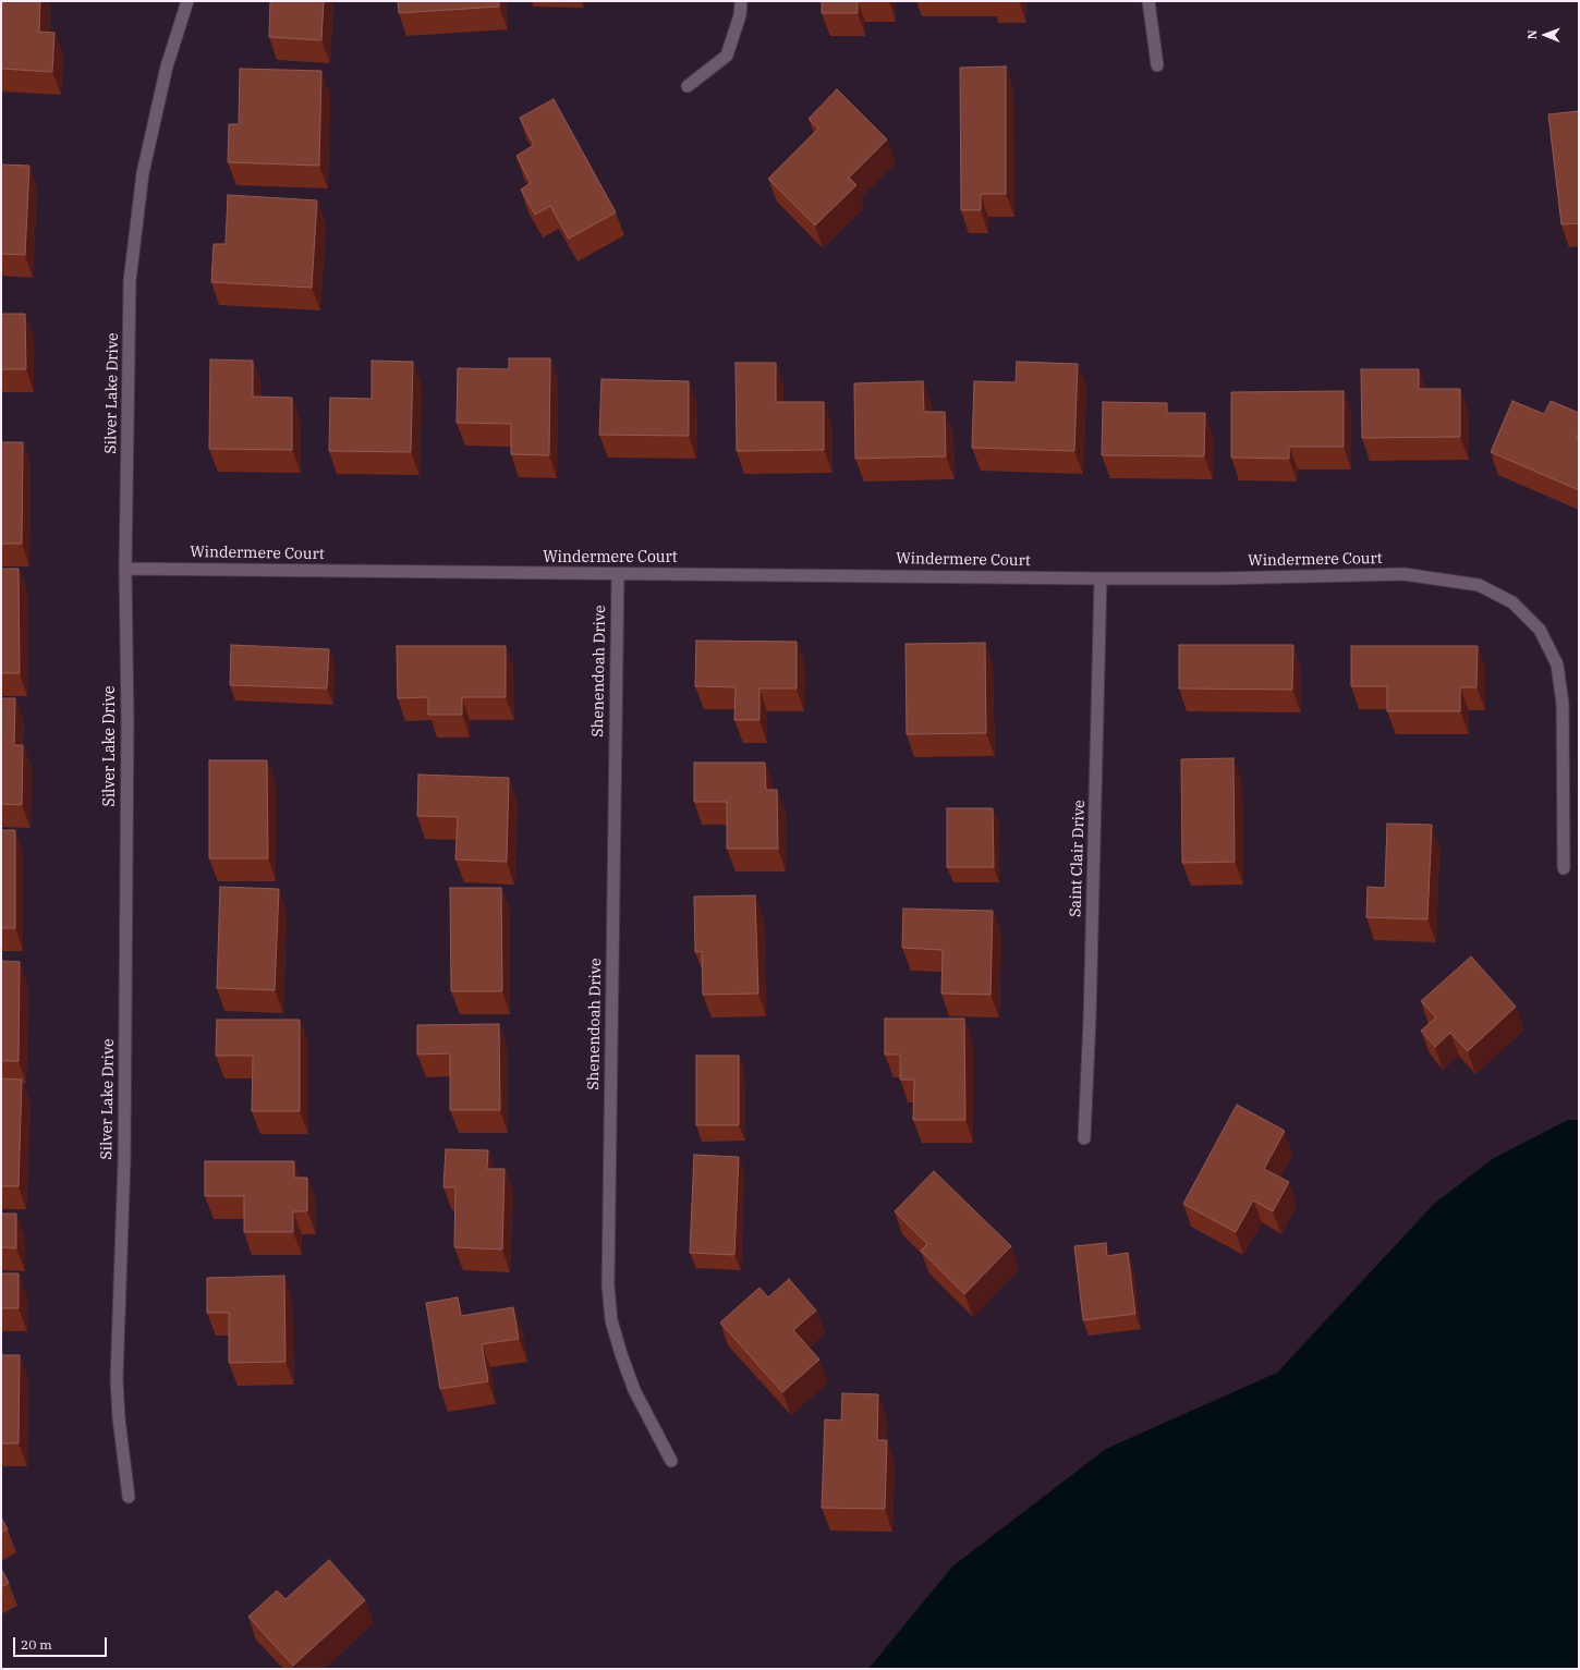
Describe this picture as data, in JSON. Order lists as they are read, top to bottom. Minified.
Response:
{"streets":{"street":["Silver Lake Drive","Windermere Court","Shenendoah Drive","Saint Clair Drive"]},"crossings":[["Silver Lake Drive","Windermere Court"],["Windermere Court","Shenendoah Drive"],["Windermere Court","Saint Clair Drive"]],"scale_bar":"20 m","north":"left"}
